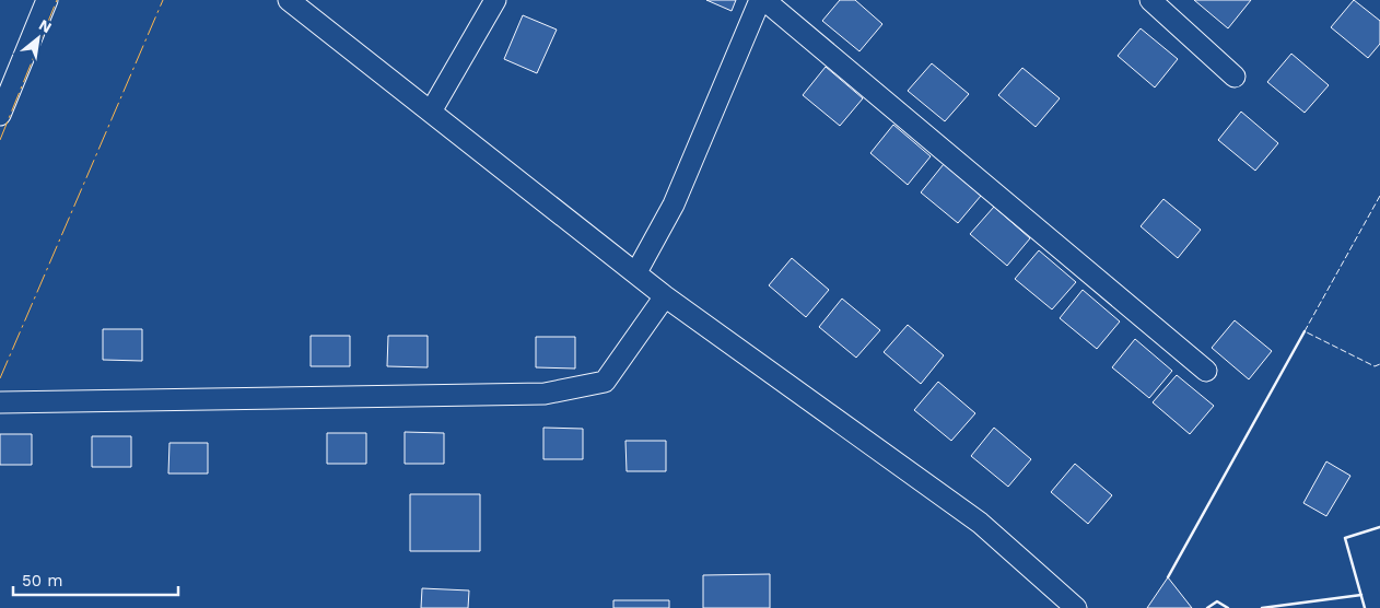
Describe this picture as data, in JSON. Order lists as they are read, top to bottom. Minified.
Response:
{"scale_bar":"50 m","north":"top right"}
